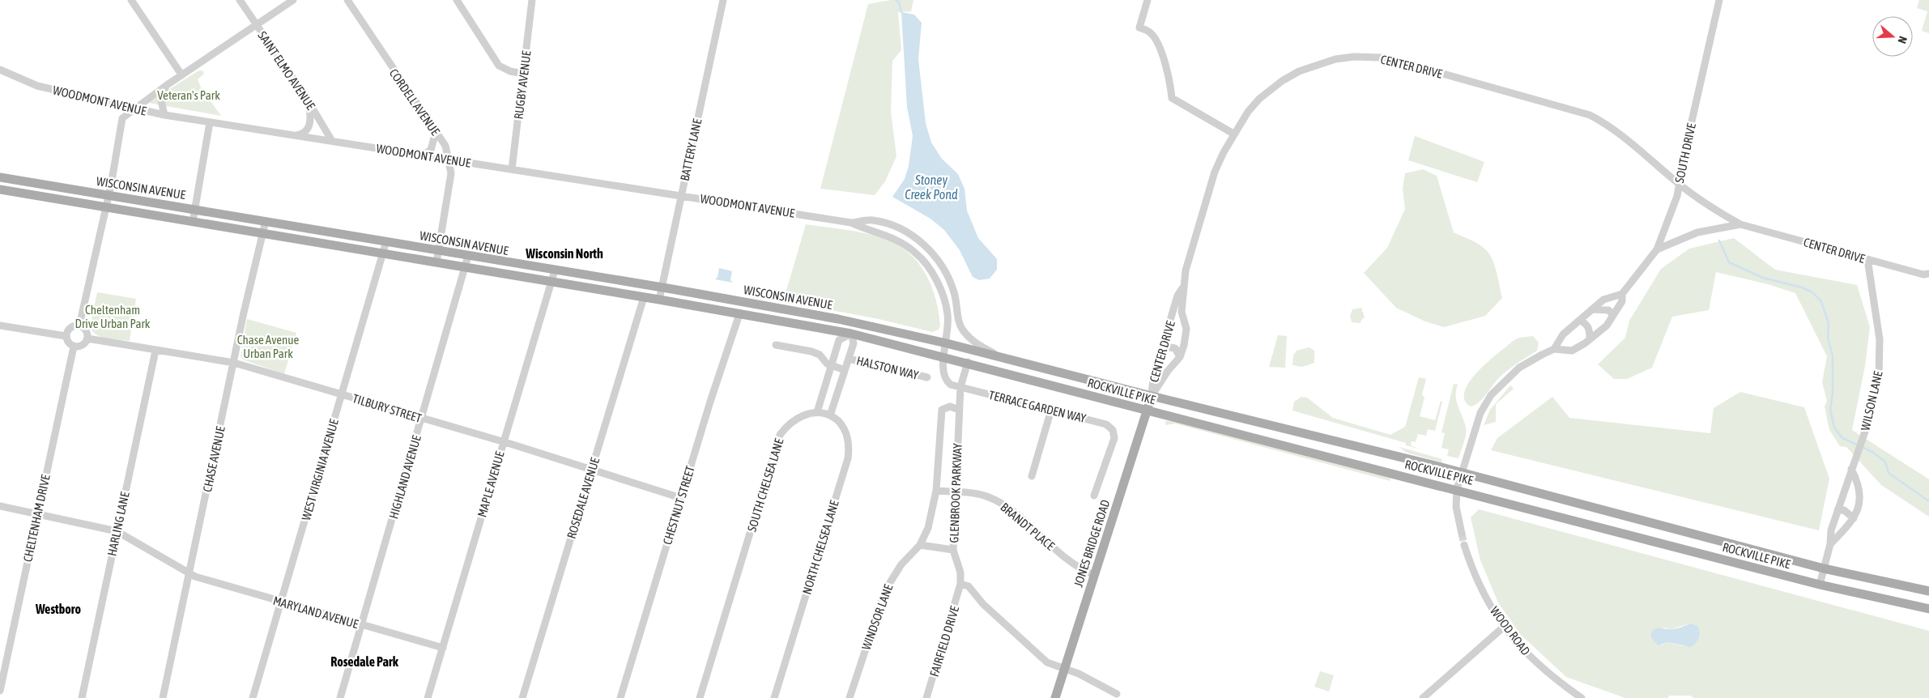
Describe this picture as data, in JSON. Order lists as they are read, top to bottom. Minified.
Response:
{"streets":{"main road":["WISCONSIN AVENUE","ROCKVILLE PIKE","JONES BRIDGE ROAD"],"street":["CENTER DRIVE","SAINT ELMO AVENUE","RUGBY AVENUE","WOODMONT AVENUE","CORDELL AVENUE","BATTERY LANE","SOUTH DRIVE","HALSTON WAY","WILSON LANE","TERRACE GARDEN WAY","TILBURY STREET","CHASE AVENUE","WEST VIRGINIA AVENUE","HIGHLAND AVENUE","MAPLE AVENUE","SOUTH CHELSEA LANE","GLENBROOK PARKWAY","ROSEDALE AVENUE","CHESTNUT STREET","CHELTENHAM DRIVE","HARLING LANE","BRANDT PLACE","NORTH CHELSEA LANE","MARYLAND AVENUE","WINDSOR LANE","WOOD ROAD","FAIRFIELD DRIVE"]},"crossings":[["CENTER DRIVE","SOUTH DRIVE"],["CENTER DRIVE","ROCKVILLE PIKE"],["CENTER DRIVE","WILSON LANE"],["CENTER DRIVE","JONES BRIDGE ROAD"],["SAINT ELMO AVENUE","WOODMONT AVENUE"],["RUGBY AVENUE","WOODMONT AVENUE"],["WOODMONT AVENUE","CORDELL AVENUE"],["WOODMONT AVENUE","BATTERY LANE"],["WOODMONT AVENUE","WISCONSIN AVENUE"],["WOODMONT AVENUE","ROCKVILLE PIKE"],["CORDELL AVENUE","WISCONSIN AVENUE"],["BATTERY LANE","WISCONSIN AVENUE"],["SOUTH DRIVE","ROCKVILLE PIKE"],["WISCONSIN AVENUE","ROCKVILLE PIKE"],["WISCONSIN AVENUE","CHASE AVENUE"],["WISCONSIN AVENUE","WEST VIRGINIA AVENUE"],["WISCONSIN AVENUE","HIGHLAND AVENUE"],["WISCONSIN AVENUE","MAPLE AVENUE"],["WISCONSIN AVENUE","ROSEDALE AVENUE"],["WISCONSIN AVENUE","CHESTNUT STREET"],["ROCKVILLE PIKE","WILSON LANE"],["ROCKVILLE PIKE","GLENBROOK PARKWAY"],["ROCKVILLE PIKE","JONES BRIDGE ROAD"],["TERRACE GARDEN WAY","GLENBROOK PARKWAY"],["TILBURY STREET","CHASE AVENUE"],["TILBURY STREET","WEST VIRGINIA AVENUE"],["TILBURY STREET","HIGHLAND AVENUE"],["TILBURY STREET","MAPLE AVENUE"],["TILBURY STREET","ROSEDALE AVENUE"],["TILBURY STREET","CHESTNUT STREET"],["TILBURY STREET","CHELTENHAM DRIVE"],["TILBURY STREET","HARLING LANE"],["CHASE AVENUE","MARYLAND AVENUE"],["WEST VIRGINIA AVENUE","MARYLAND AVENUE"],["HIGHLAND AVENUE","MARYLAND AVENUE"],["MAPLE AVENUE","MARYLAND AVENUE"],["SOUTH CHELSEA LANE","NORTH CHELSEA LANE"],["GLENBROOK PARKWAY","BRANDT PLACE"],["GLENBROOK PARKWAY","WINDSOR LANE"],["GLENBROOK PARKWAY","FAIRFIELD DRIVE"],["CHELTENHAM DRIVE","MARYLAND AVENUE"],["HARLING LANE","MARYLAND AVENUE"],["BRANDT PLACE","JONES BRIDGE ROAD"]],"districts":["Wisconsin North","Westboro","Rosedale Park"],"water":["Stoney Creek Pond"],"parks":["Veteran's Park","Cheltenham Drive Urban Park","Chase Avenue Urban Park"],"north":"right"}
